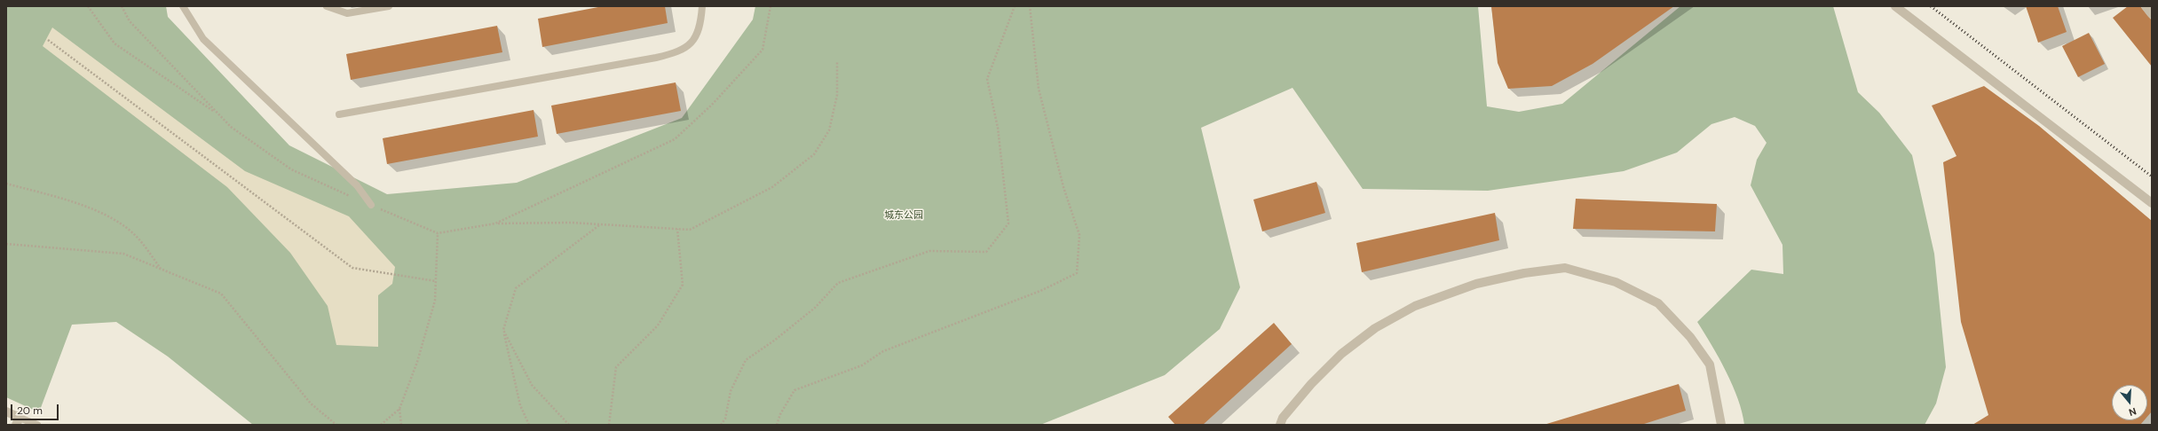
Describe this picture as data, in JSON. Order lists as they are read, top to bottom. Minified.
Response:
{"parks":["城东公园"],"scale_bar":"20 m","north":"bottom"}
